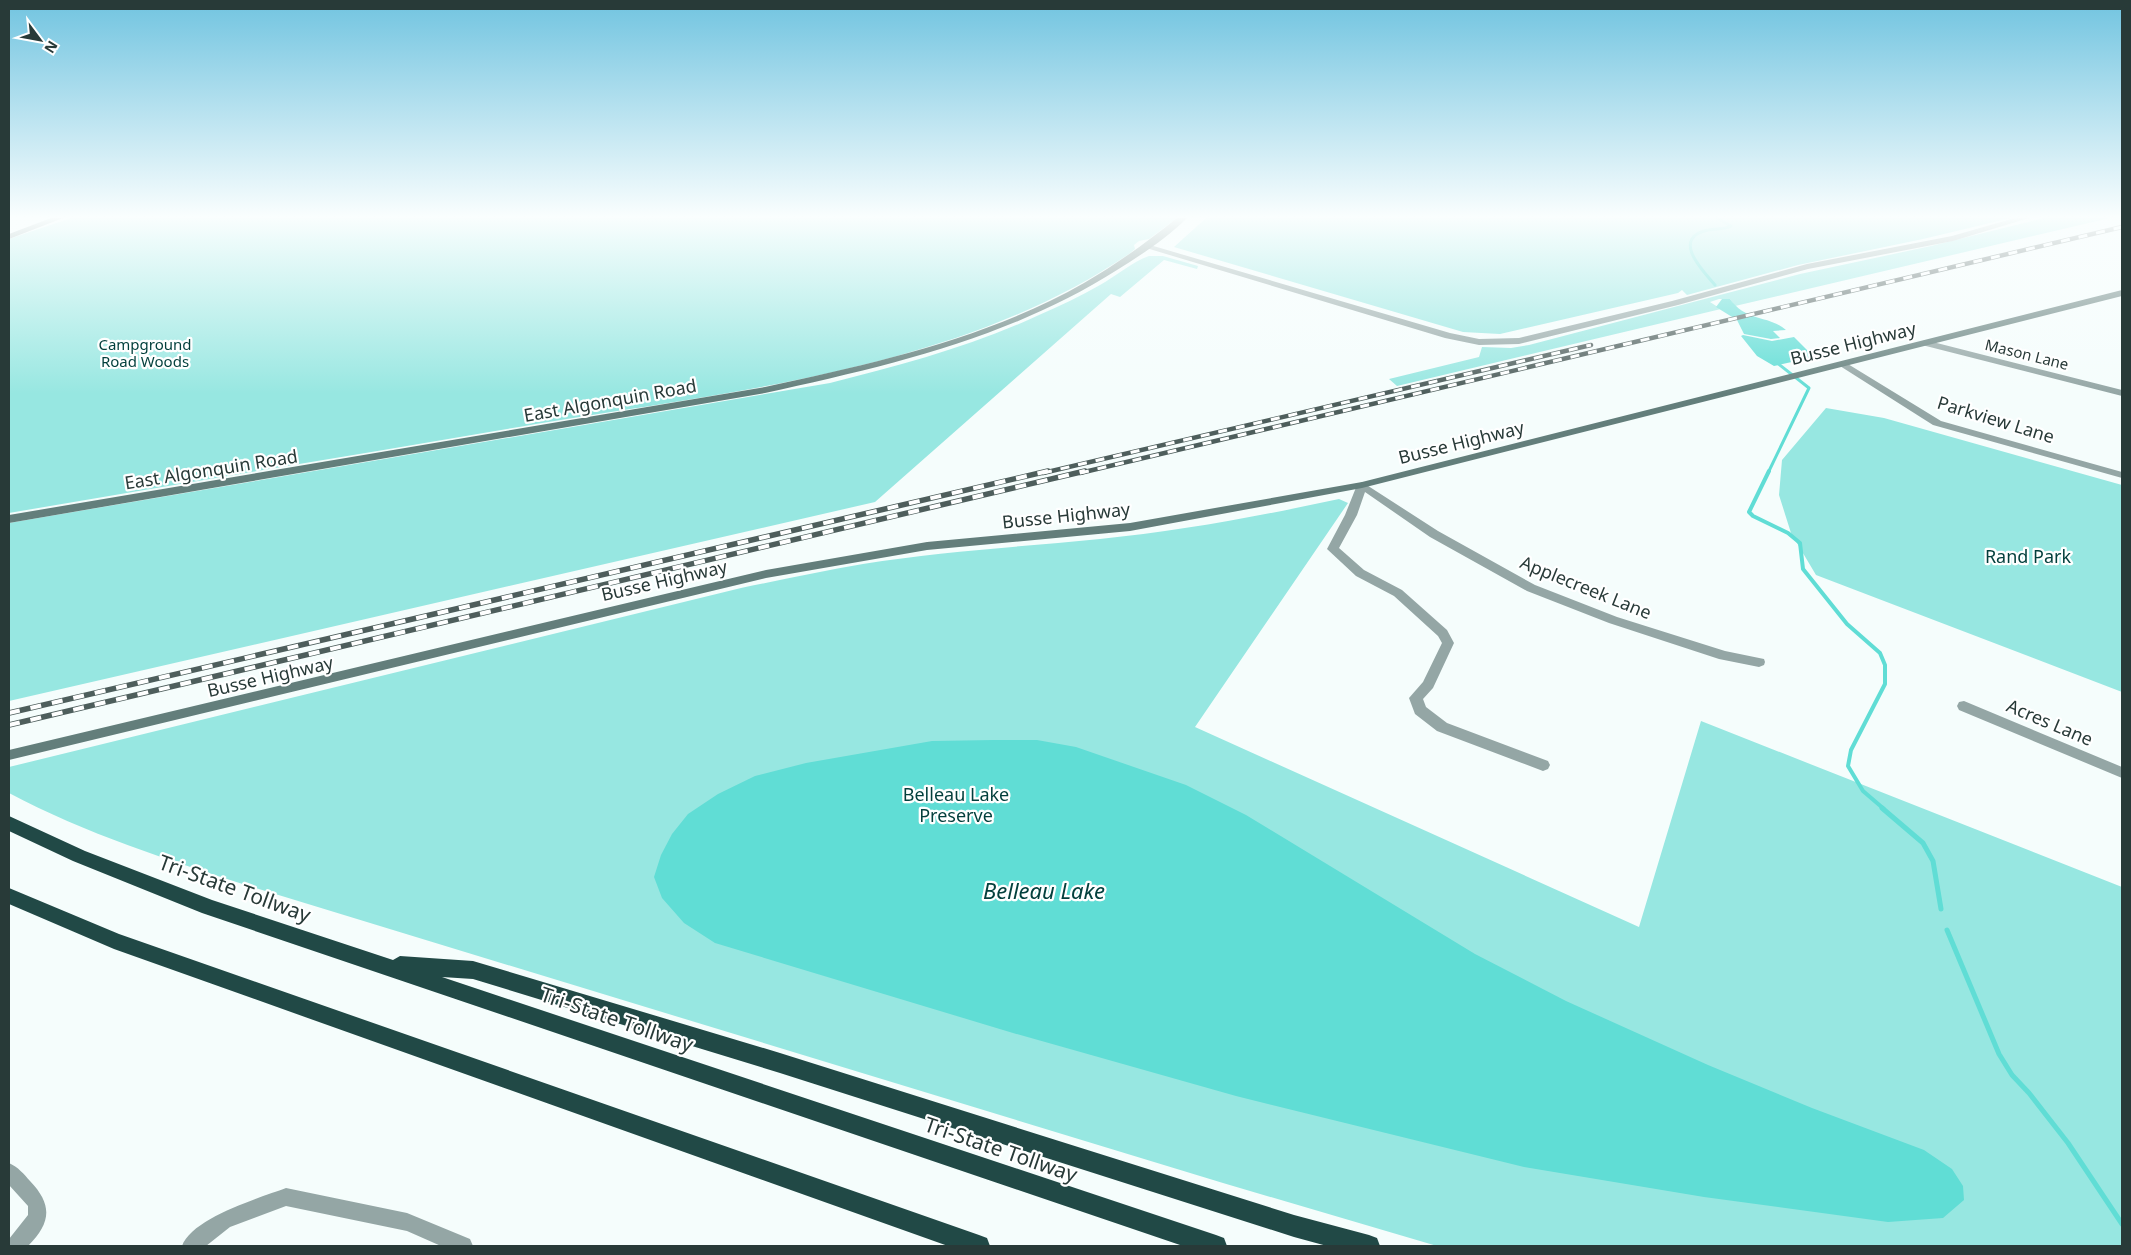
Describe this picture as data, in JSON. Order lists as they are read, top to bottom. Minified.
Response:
{"streets":{"highway":["Tri-State Tollway"],"main road":["Busse Highway","East Algonquin Road"],"street":["Mason Lane","Parkview Lane","Applecreek Lane","Acres Lane"]},"crossings":[["Busse Highway","Mason Lane"],["Busse Highway","Parkview Lane"],["Busse Highway","Applecreek Lane"]],"water":["Belleau Lake"],"parks":["Campground Road Woods","Rand Park","Belleau Lake Preserve"],"north":"bottom right"}
